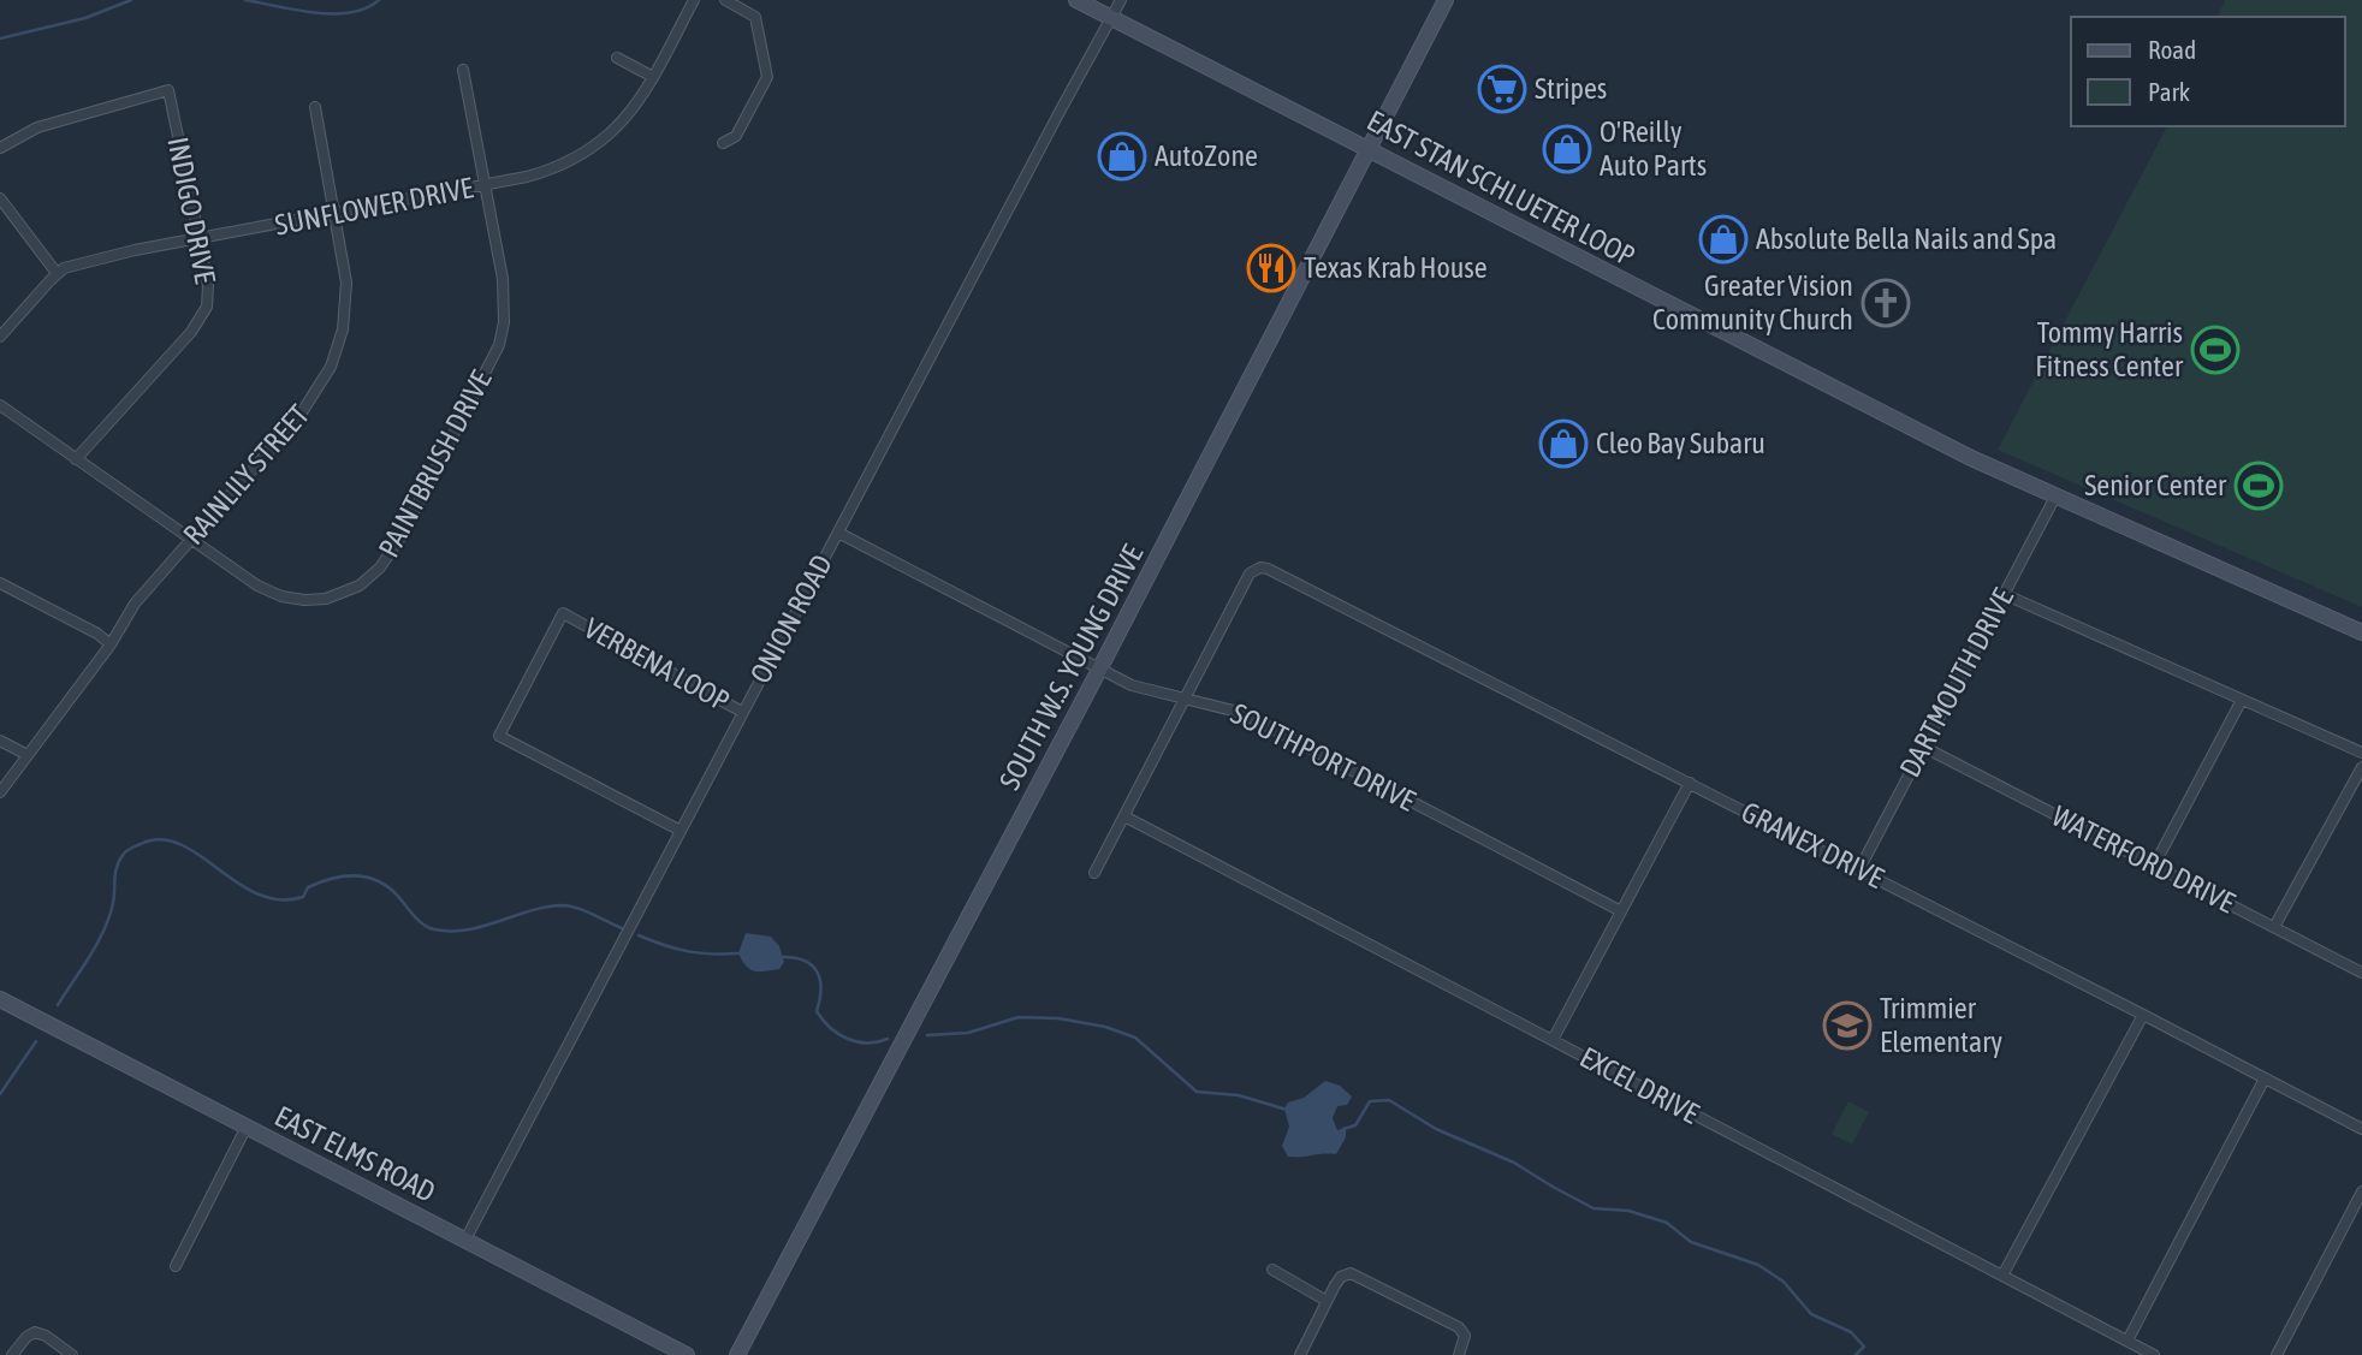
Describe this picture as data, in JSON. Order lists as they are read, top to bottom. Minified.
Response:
{"streets":{"main road":["EAST STAN SCHLUETER LOOP","SOUTH W.S. YOUNG DRIVE","EAST ELMS ROAD"],"street":["SUNFLOWER DRIVE","INDIGO DRIVE","PAINTBRUSH DRIVE","RAINLILY STREET","ONION ROAD","VERBENA LOOP","DARTMOUTH DRIVE","SOUTHPORT DRIVE","GRANEX DRIVE","WATERFORD DRIVE","EXCEL DRIVE"]},"crossings":[["EAST STAN SCHLUETER LOOP","ONION ROAD"],["EAST STAN SCHLUETER LOOP","SOUTH W.S. YOUNG DRIVE"],["EAST STAN SCHLUETER LOOP","DARTMOUTH DRIVE"],["SUNFLOWER DRIVE","INDIGO DRIVE"],["SUNFLOWER DRIVE","PAINTBRUSH DRIVE"],["SUNFLOWER DRIVE","RAINLILY STREET"],["INDIGO DRIVE","PAINTBRUSH DRIVE"],["PAINTBRUSH DRIVE","RAINLILY STREET"],["ONION ROAD","VERBENA LOOP"],["ONION ROAD","SOUTHPORT DRIVE"],["ONION ROAD","EAST ELMS ROAD"],["SOUTH W.S. YOUNG DRIVE","SOUTHPORT DRIVE"],["DARTMOUTH DRIVE","GRANEX DRIVE"],["DARTMOUTH DRIVE","WATERFORD DRIVE"],["SOUTHPORT DRIVE","GRANEX DRIVE"]],"places":{"supermarket":["Stripes"],"shop":["O'Reilly Auto Parts","AutoZone","Absolute Bella Nails and Spa","Cleo Bay Subaru"],"restaurant":["Texas Krab House"],"church":["Greater Vision Community Church"],"sports":["Tommy Harris Fitness Center","Senior Center"],"school or university":["Trimmier Elementary"]},"legend":["Road","Park"]}
